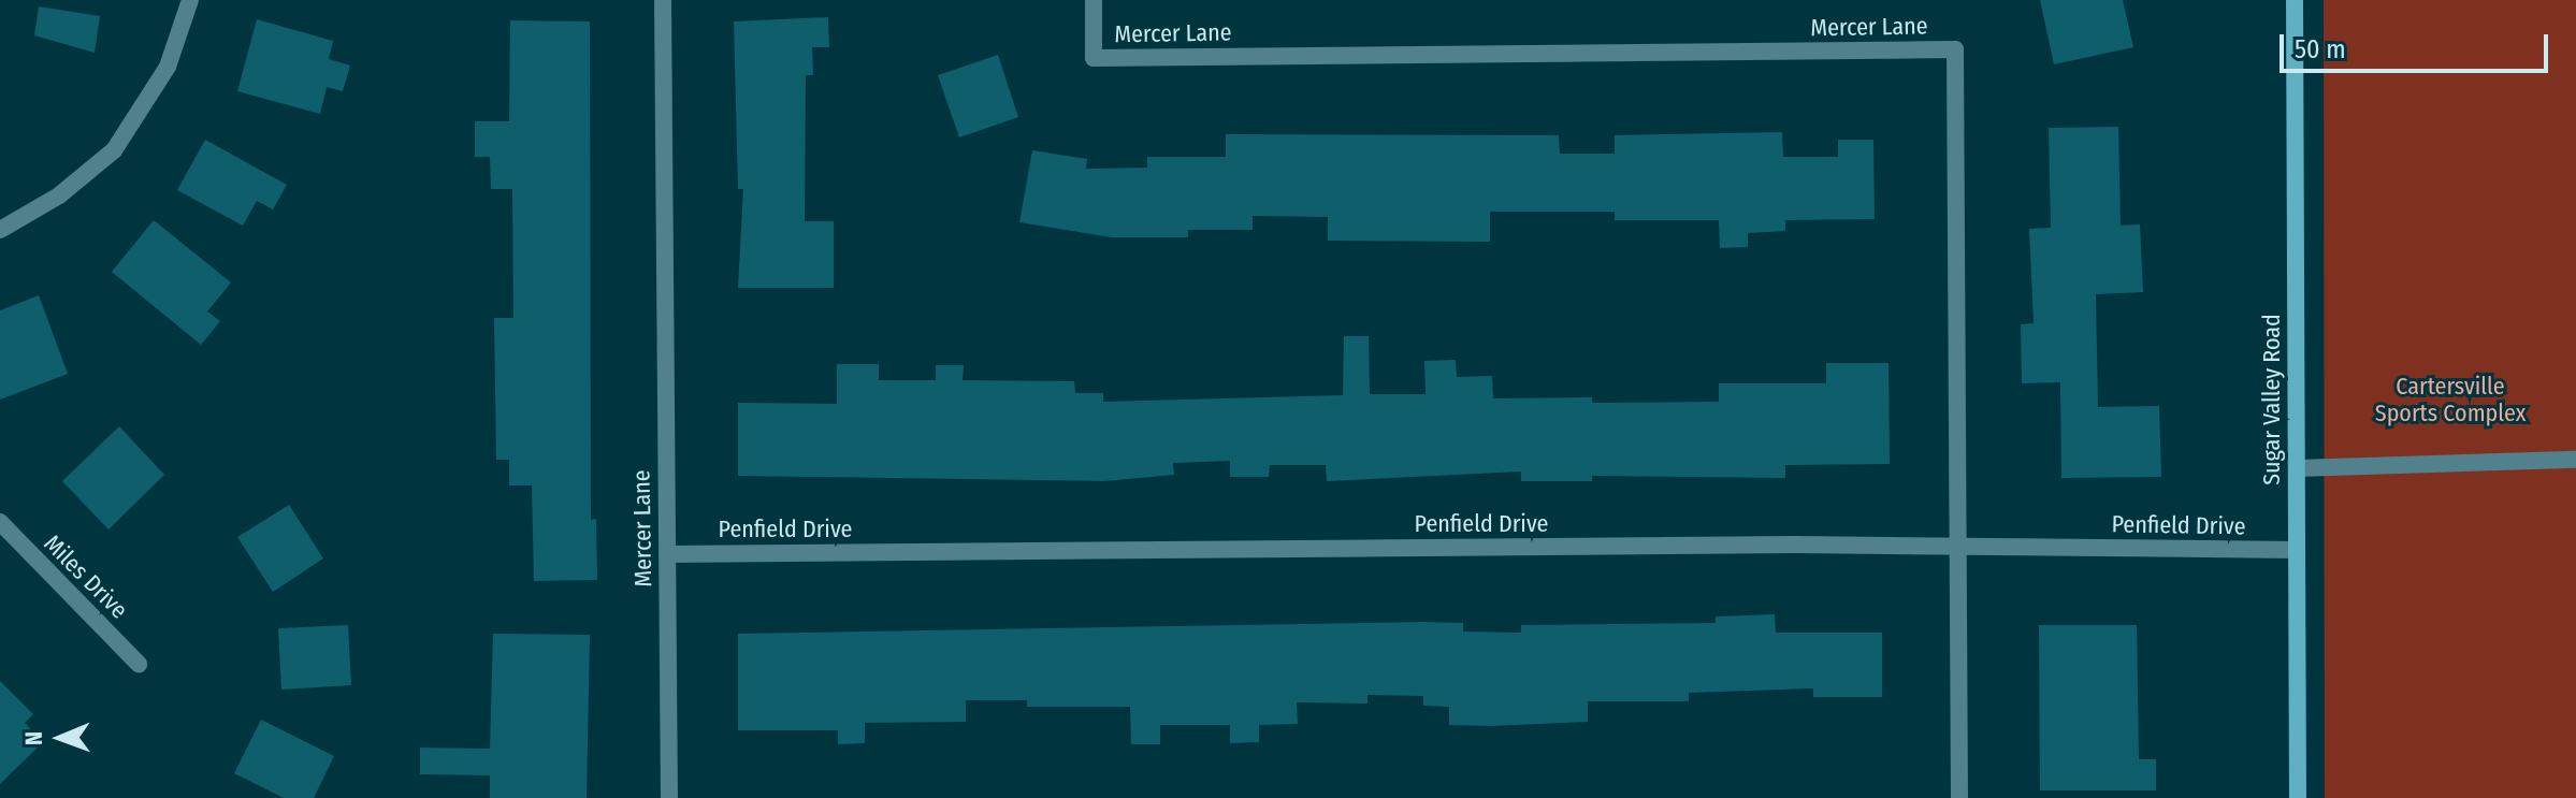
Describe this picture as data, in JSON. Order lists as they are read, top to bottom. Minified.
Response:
{"streets":{"street":["Mercer Lane","Sugar Valley Road","Penfield Drive","Miles Drive"]},"crossings":[["Mercer Lane","Penfield Drive"],["Sugar Valley Road","Penfield Drive"]],"parks":["Cartersville Sports Complex"],"scale_bar":"50 m","north":"left"}
